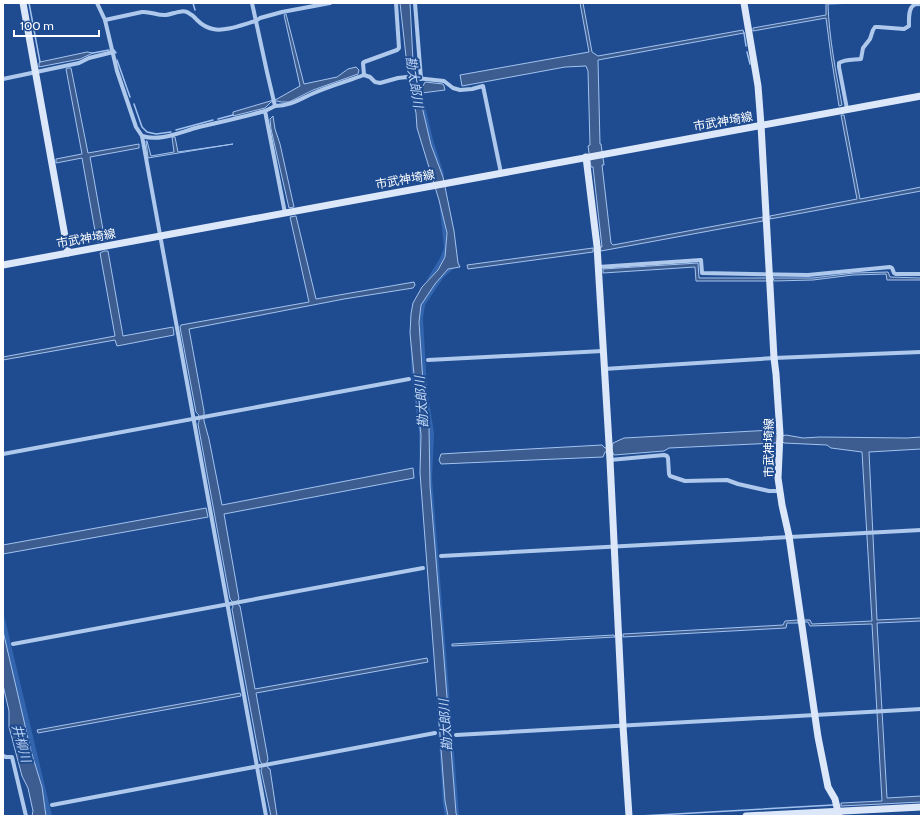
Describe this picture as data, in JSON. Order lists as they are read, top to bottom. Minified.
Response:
{"streets":{"main road":["市武神埼線"]},"water":["勘太郎川","井柳川"],"scale_bar":"100 m"}
